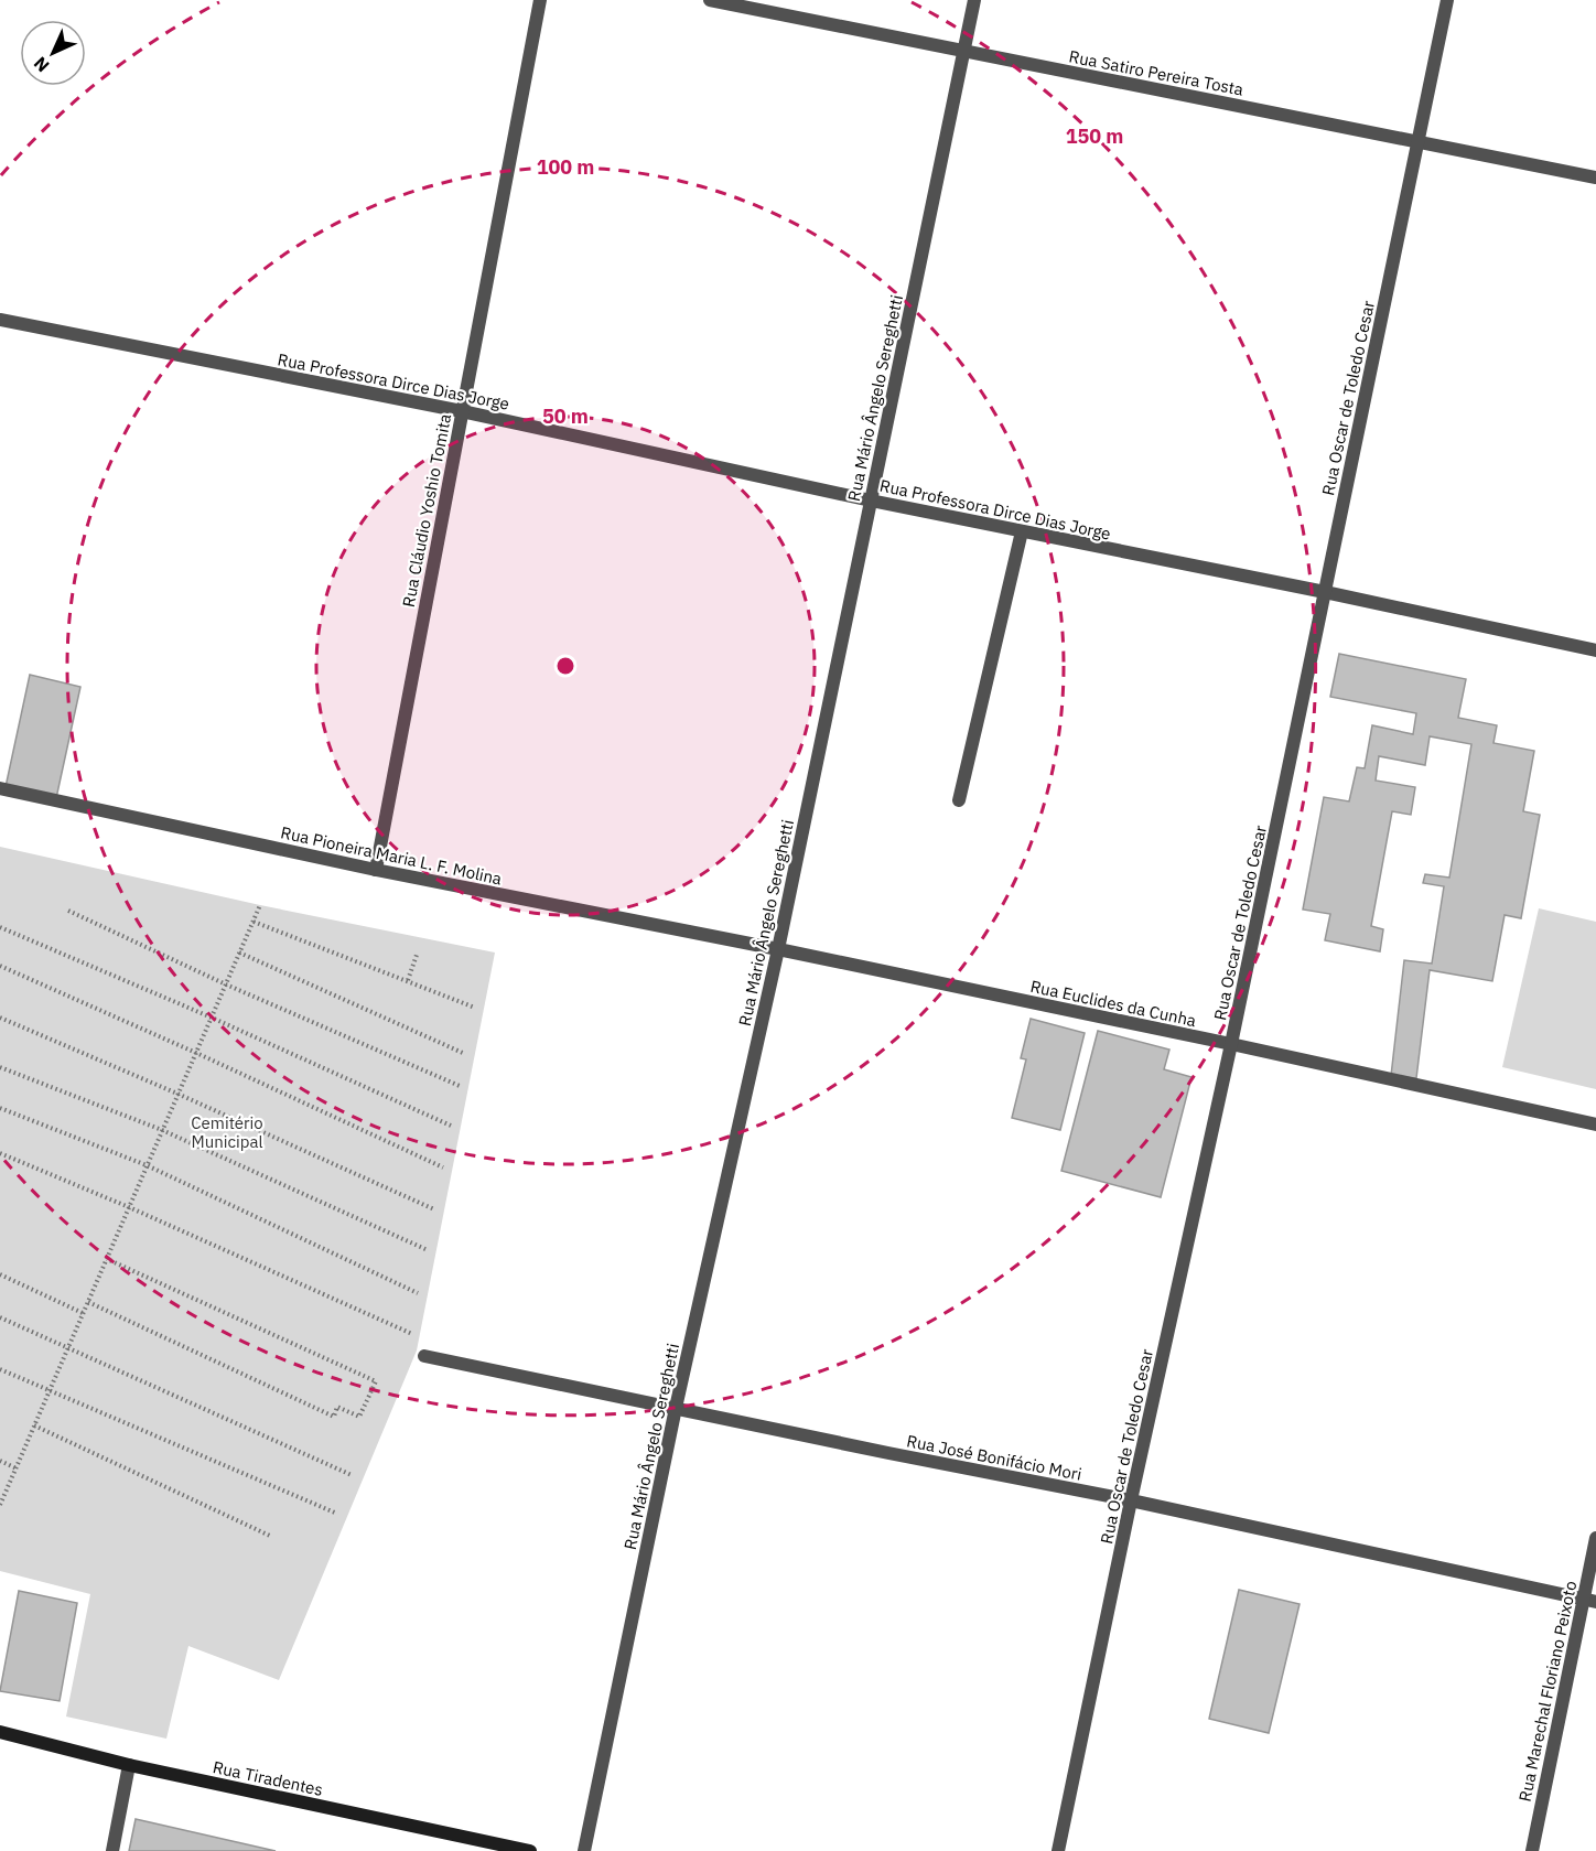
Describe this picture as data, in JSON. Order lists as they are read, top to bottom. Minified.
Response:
{"streets":{"main road":["Rua Tiradentes"],"street":["Rua Satiro Pereira Tosta","Rua Professora Dirce Dias Jorge","Rua Mário Ângelo Sereghetti","Rua Oscar de Toledo Cesar","Rua Cláudio Yoshio Tomita","Rua Pioneira Maria L. F. Molina","Rua Euclides da Cunha","Rua José Bonifácio Mori","Rua Marechal Floriano Peixoto"]},"crossings":[["Rua Satiro Pereira Tosta","Rua Mário Ângelo Sereghetti"],["Rua Satiro Pereira Tosta","Rua Oscar de Toledo Cesar"],["Rua Professora Dirce Dias Jorge","Rua Mário Ângelo Sereghetti"],["Rua Professora Dirce Dias Jorge","Rua Oscar de Toledo Cesar"],["Rua Professora Dirce Dias Jorge","Rua Cláudio Yoshio Tomita"],["Rua Mário Ângelo Sereghetti","Rua Pioneira Maria L. F. Molina"],["Rua Mário Ângelo Sereghetti","Rua Euclides da Cunha"],["Rua Mário Ângelo Sereghetti","Rua José Bonifácio Mori"],["Rua Oscar de Toledo Cesar","Rua Euclides da Cunha"],["Rua Oscar de Toledo Cesar","Rua José Bonifácio Mori"],["Rua Cláudio Yoshio Tomita","Rua Pioneira Maria L. F. Molina"],["Rua Pioneira Maria L. F. Molina","Rua Euclides da Cunha"],["Rua José Bonifácio Mori","Rua Marechal Floriano Peixoto"]],"parks":["Cemitério Municipal"],"north":"bottom left","rings":["150 m","100 m","50 m"]}
